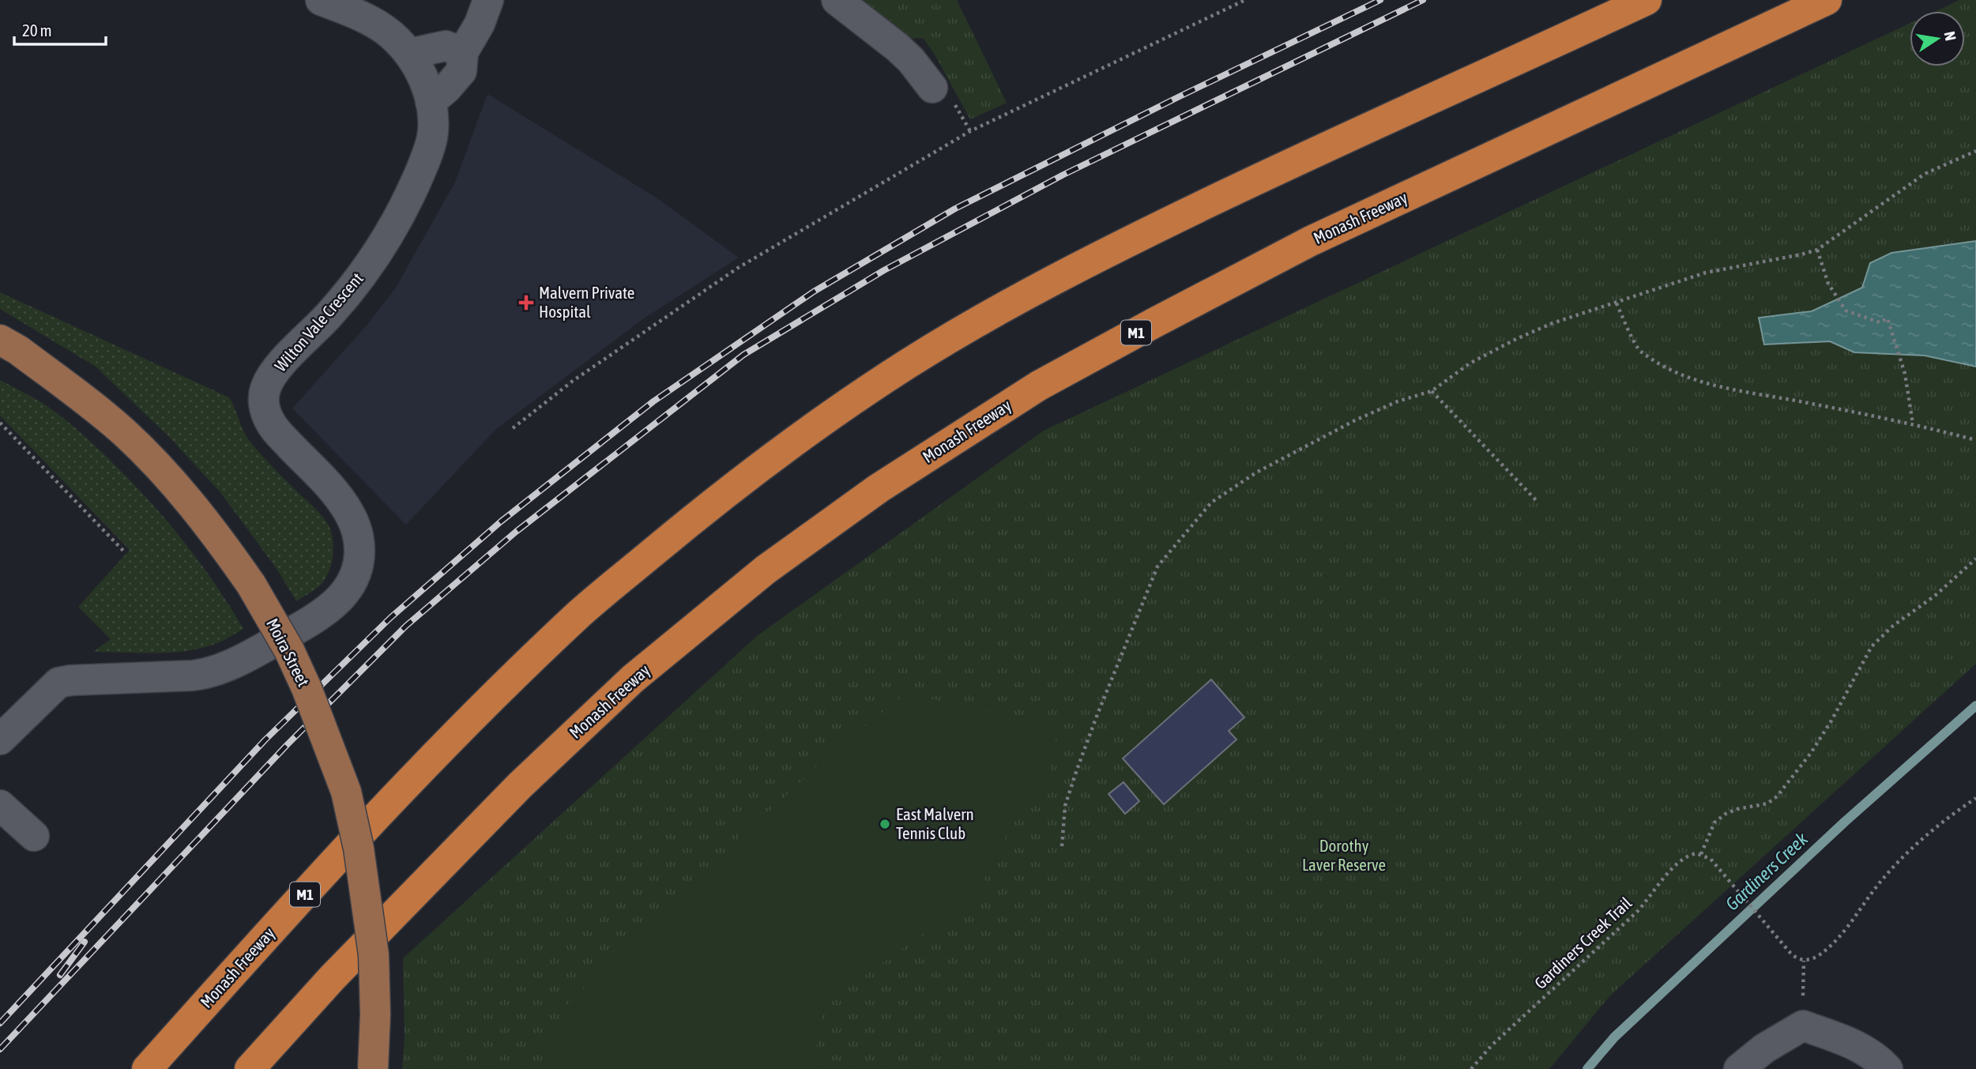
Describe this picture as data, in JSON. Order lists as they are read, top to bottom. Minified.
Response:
{"streets":{"highway":["Monash Freeway","M1"],"main road":["Moira Street"],"street":["Wilton Vale Crescent"],"path":["Gardiners Creek Trail"]},"water":["Gardiners Creek"],"parks":["Dorothy Laver Reserve"],"places":{"health":["Malvern Private Hospital"],"other":["East Malvern Tennis Club"]},"scale_bar":"20 m","north":"right"}
